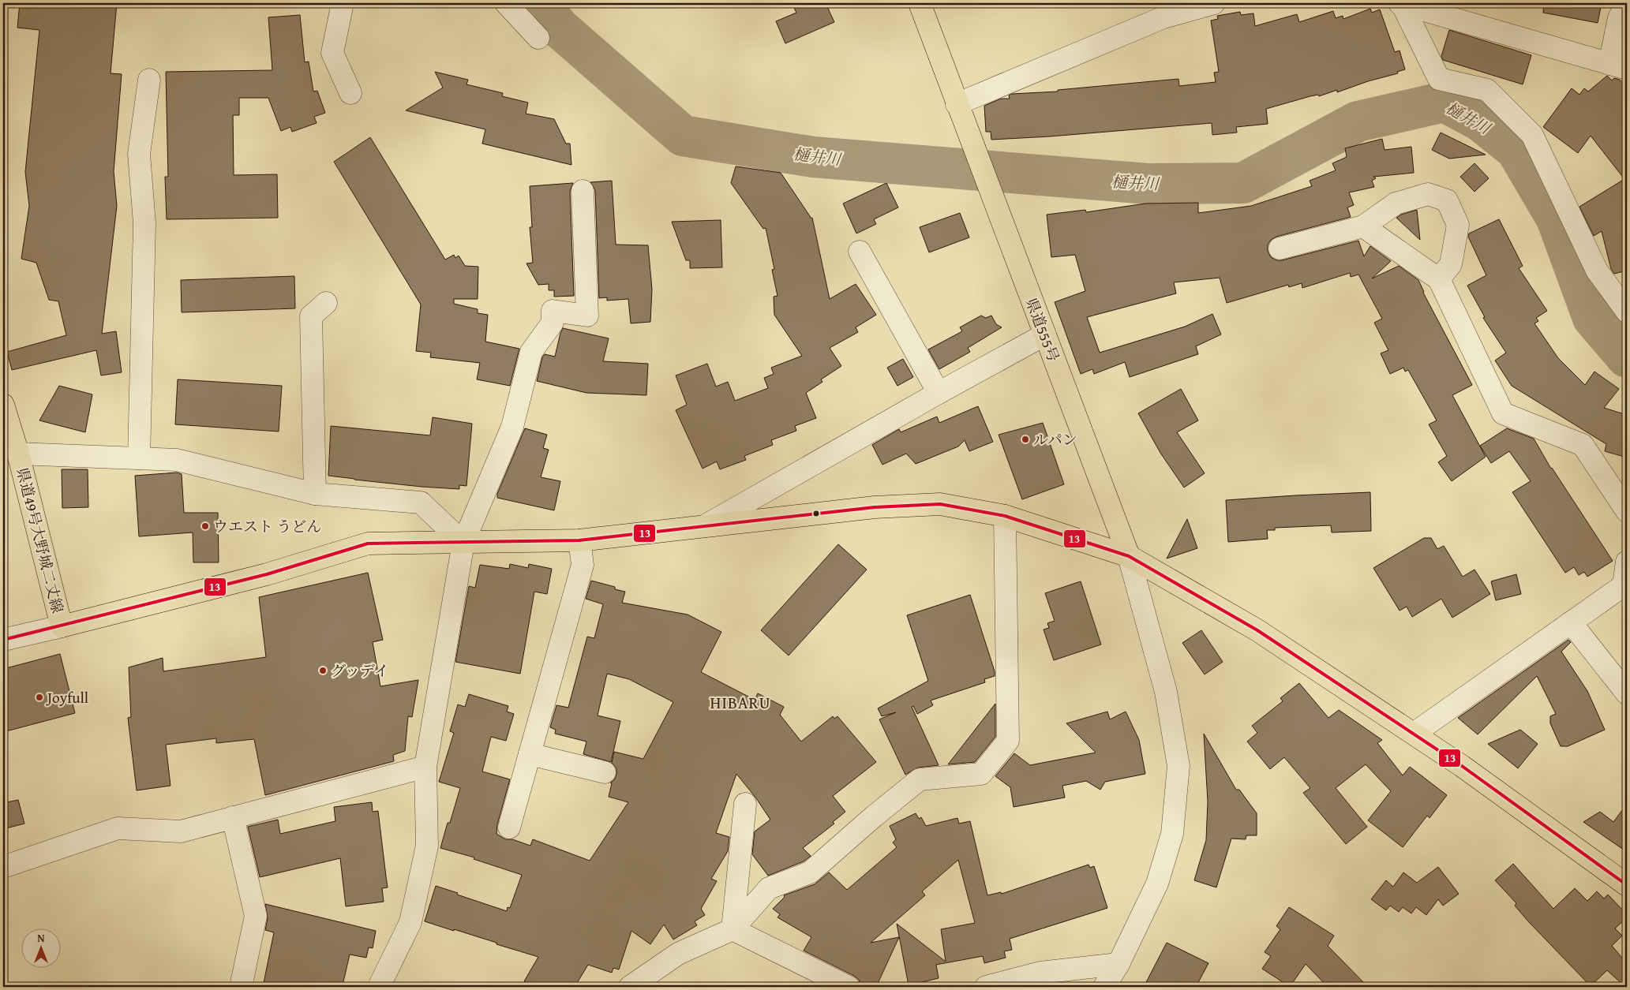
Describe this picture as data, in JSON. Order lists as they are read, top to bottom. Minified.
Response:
{"streets":{"main road":["県道555号","県道49号大野城二丈線"]},"crossings":[["県道555号","県道49号大野城二丈線"]],"districts":["HIBARU"],"water":["樋井川"],"places":["ルパン","ウエスト うどん","グッデイ","Joyfull"],"lines":["transit line 13"],"north":"top"}
